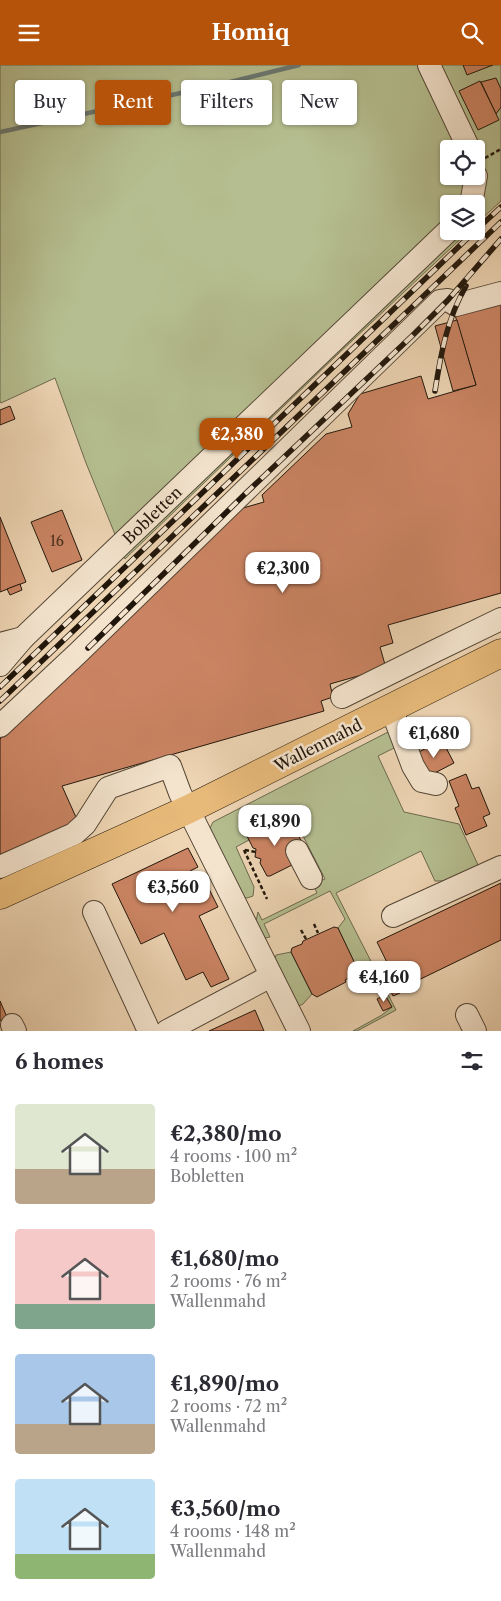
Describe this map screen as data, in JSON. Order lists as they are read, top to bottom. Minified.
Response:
{"streets":{"main road":["Wallenmahd"],"street":["Bobletten"]},"house_numbers":["16"],"page":{"header":"Homiq","chip":["Buy","Rent","Filters","New"],"price":["€2,380","€2,300","€1,680","€1,890","€3,560","€4,160"],"heading":"6 homes","list":[{"name":"€2,380/mo","note":"4 rooms · 100 m² · Bobletten"},{"name":"€1,680/mo","note":"2 rooms · 76 m² · Wallenmahd"},{"name":"€1,890/mo","note":"2 rooms · 72 m² · Wallenmahd"},{"name":"€3,560/mo","note":"4 rooms · 148 m² · Wallenmahd"}]}}
